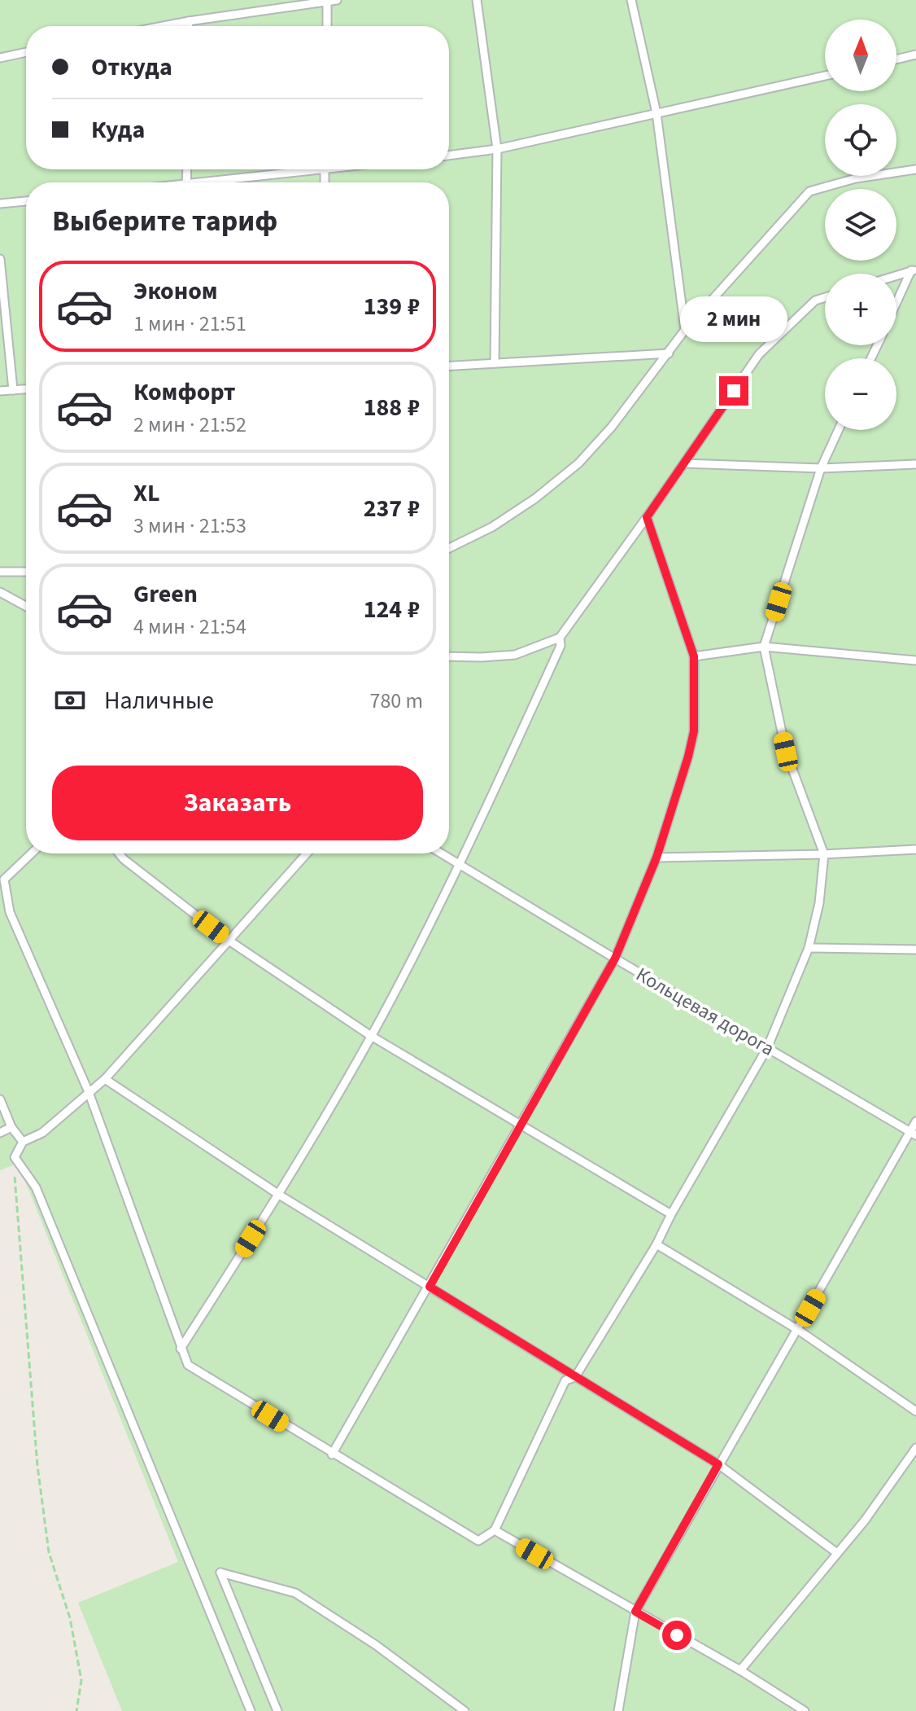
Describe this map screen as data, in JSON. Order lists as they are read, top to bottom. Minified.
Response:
{"streets":{"lane":["Кольцевая дорога"]},"north":"top","page":{"map_buttons":["+","−"],"banner":["Откуда","Куда"],"heading":"Выберите тариф","list":[{"name":"Эконом","note":"1 мин · 21:51","value":"139 ₽"},{"name":"Комфорт","note":"2 мин · 21:52","value":"188 ₽"},{"name":"XL","note":"3 мин · 21:53","value":"237 ₽"},{"name":"Green","note":"4 мин · 21:54","value":"124 ₽"}],"bubble":"2 мин","pay":["Наличные","780 m"],"buttons":"Заказать"}}
